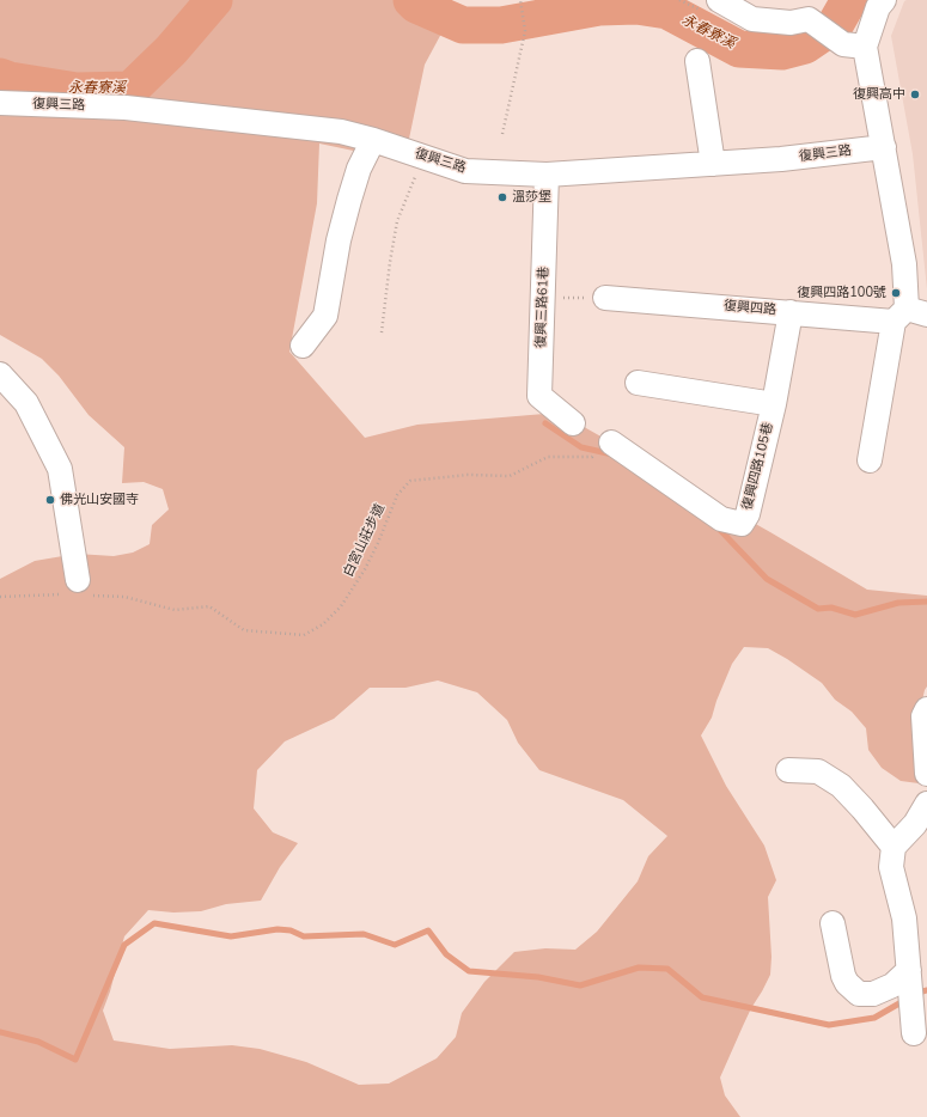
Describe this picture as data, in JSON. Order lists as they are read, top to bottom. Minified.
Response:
{"streets":{"street":["復興三路","復興三路61巷","復興四路","復興四路105巷"],"path":["白宮山莊步道"]},"crossings":[["復興三路","復興三路61巷"],["復興四路","復興四路105巷"],["復興四路105巷","白宮山莊步道"]],"water":["永春寮溪"],"places":["復興高中","溫莎堡","復興四路100號","佛光山安國寺"]}
